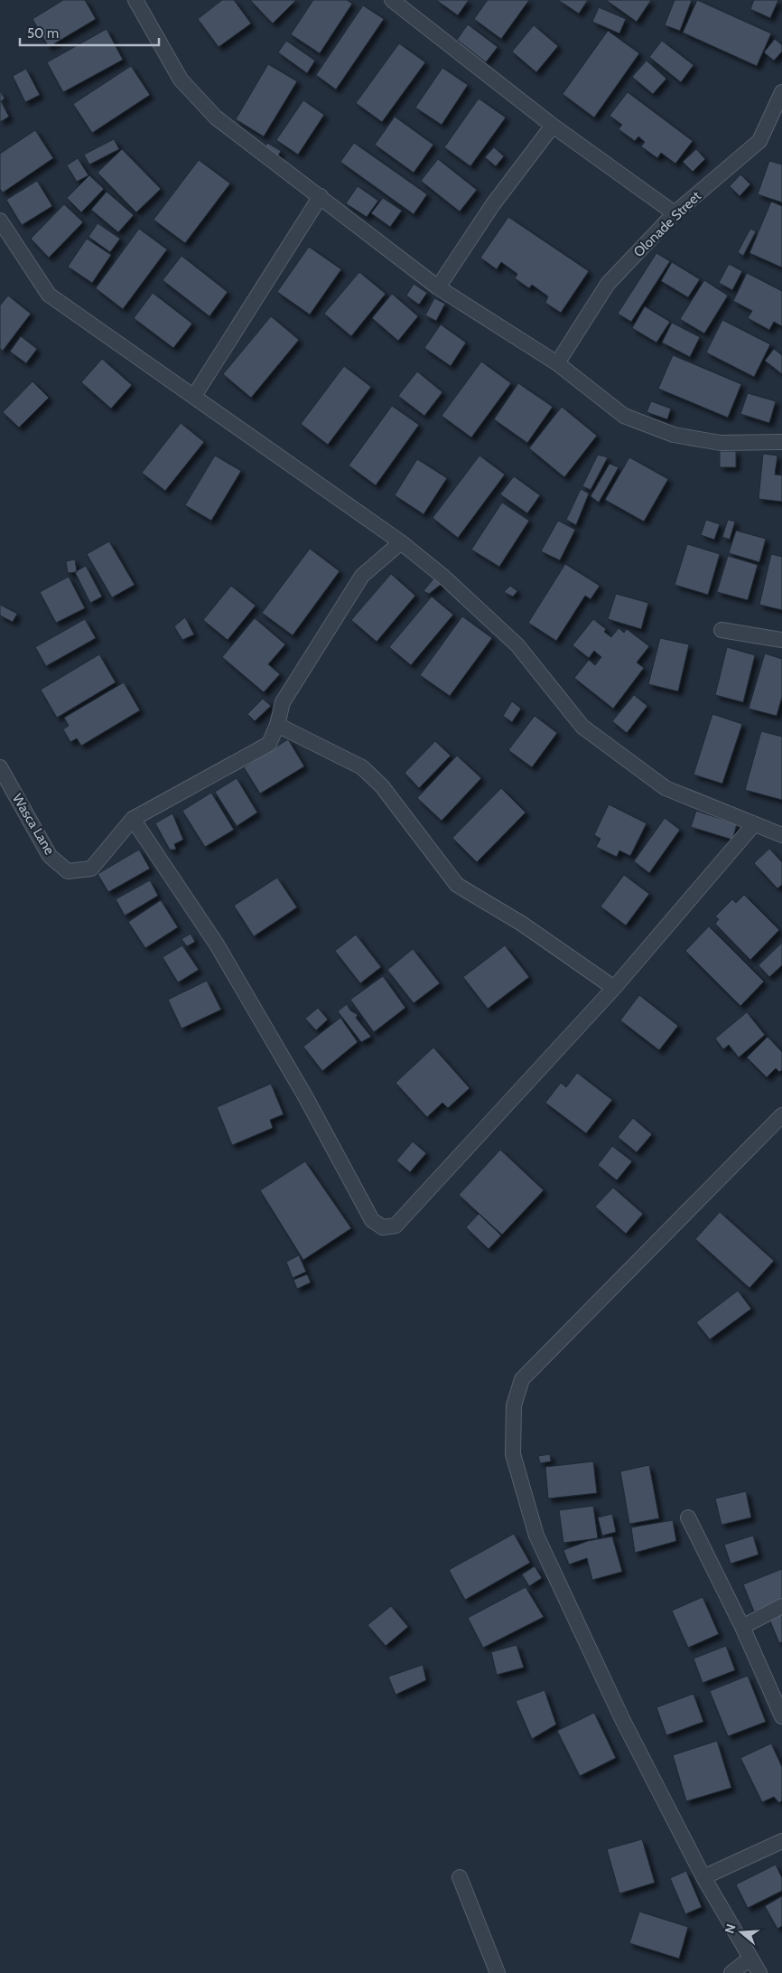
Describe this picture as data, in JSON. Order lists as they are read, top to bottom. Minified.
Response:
{"streets":{"street":["Olonade Street","Wasca Lane"]},"scale_bar":"50 m","north":"left"}
